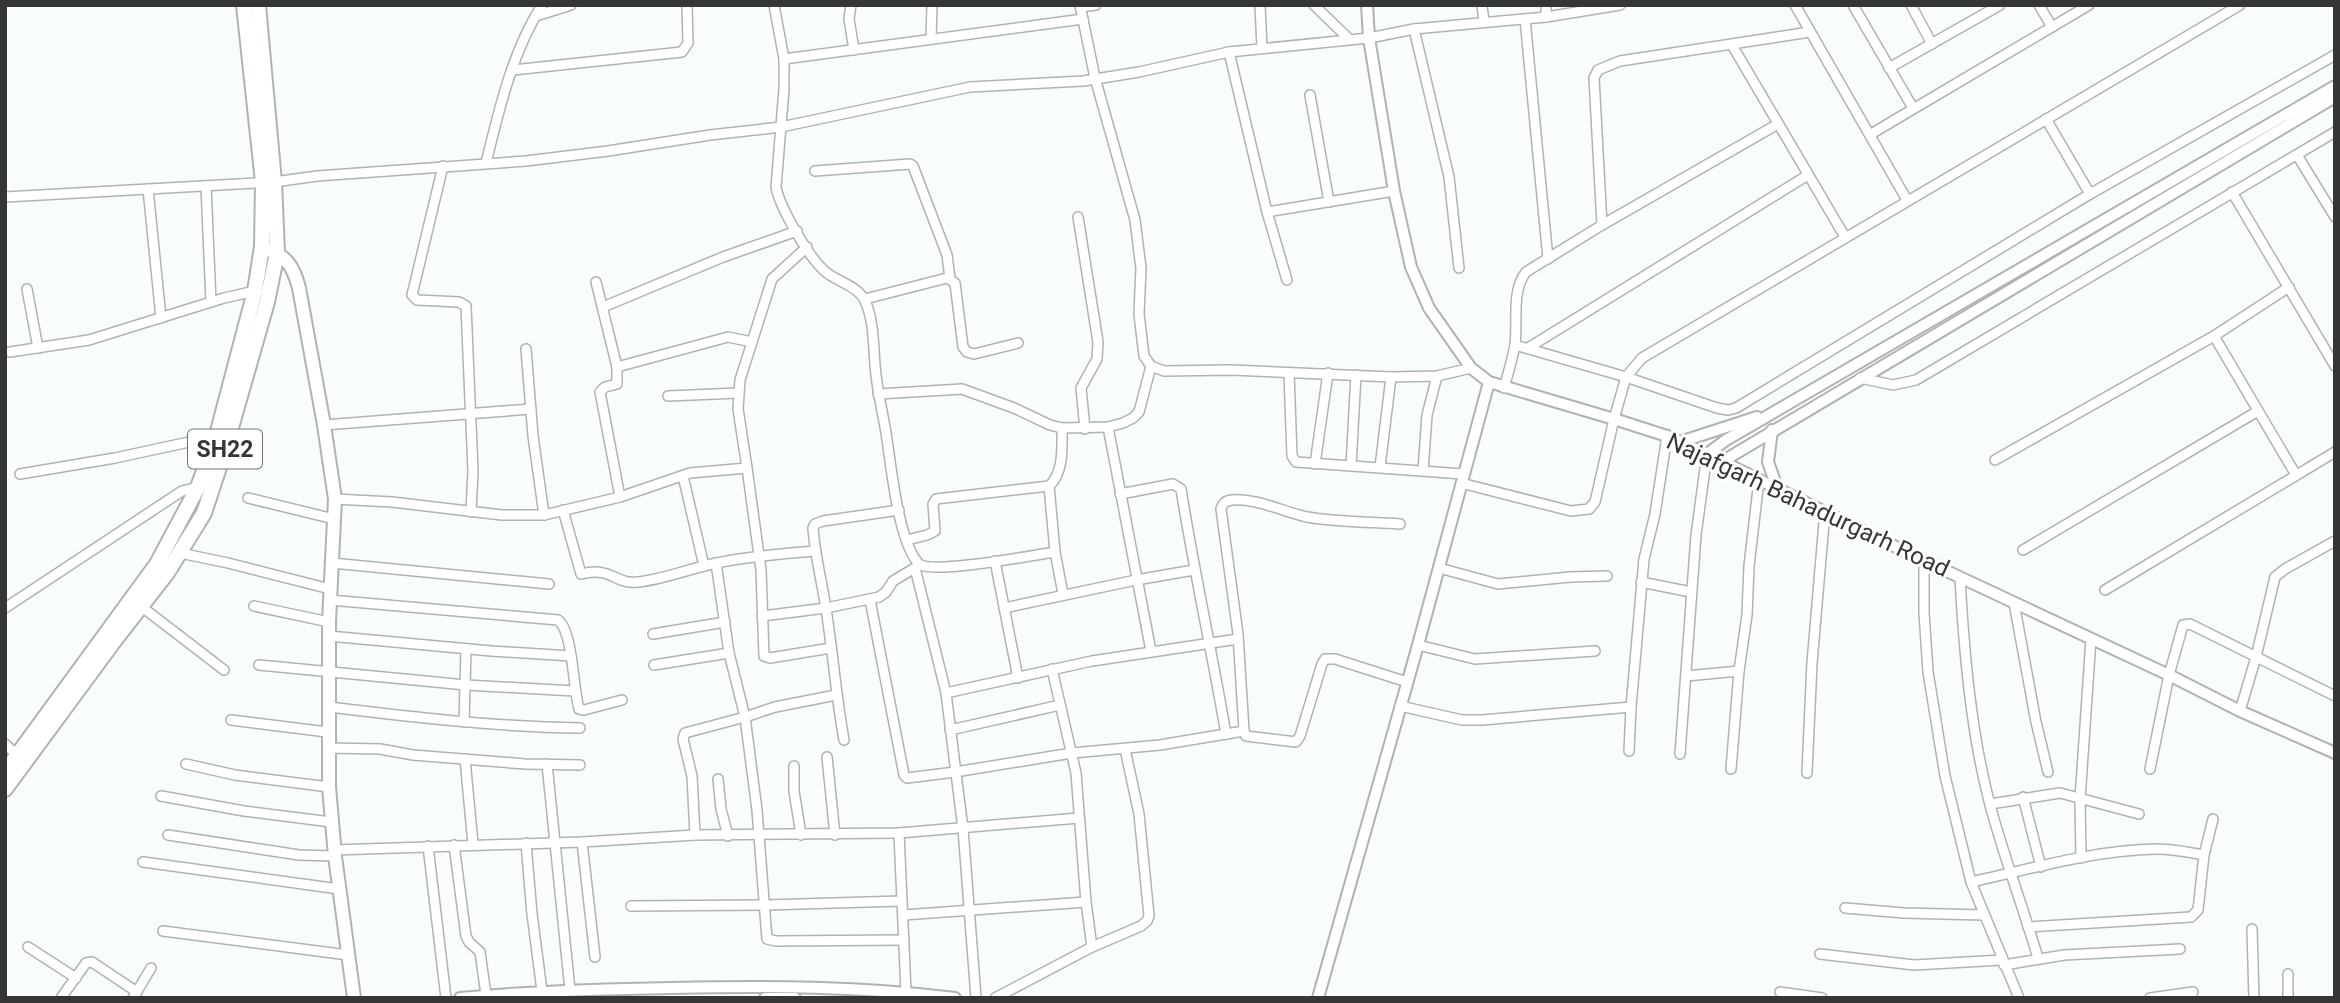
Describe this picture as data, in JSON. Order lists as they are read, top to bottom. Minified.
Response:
{"streets":{"main road":["SH22"],"street":["Najafgarh Bahadurgarh Road"]}}
